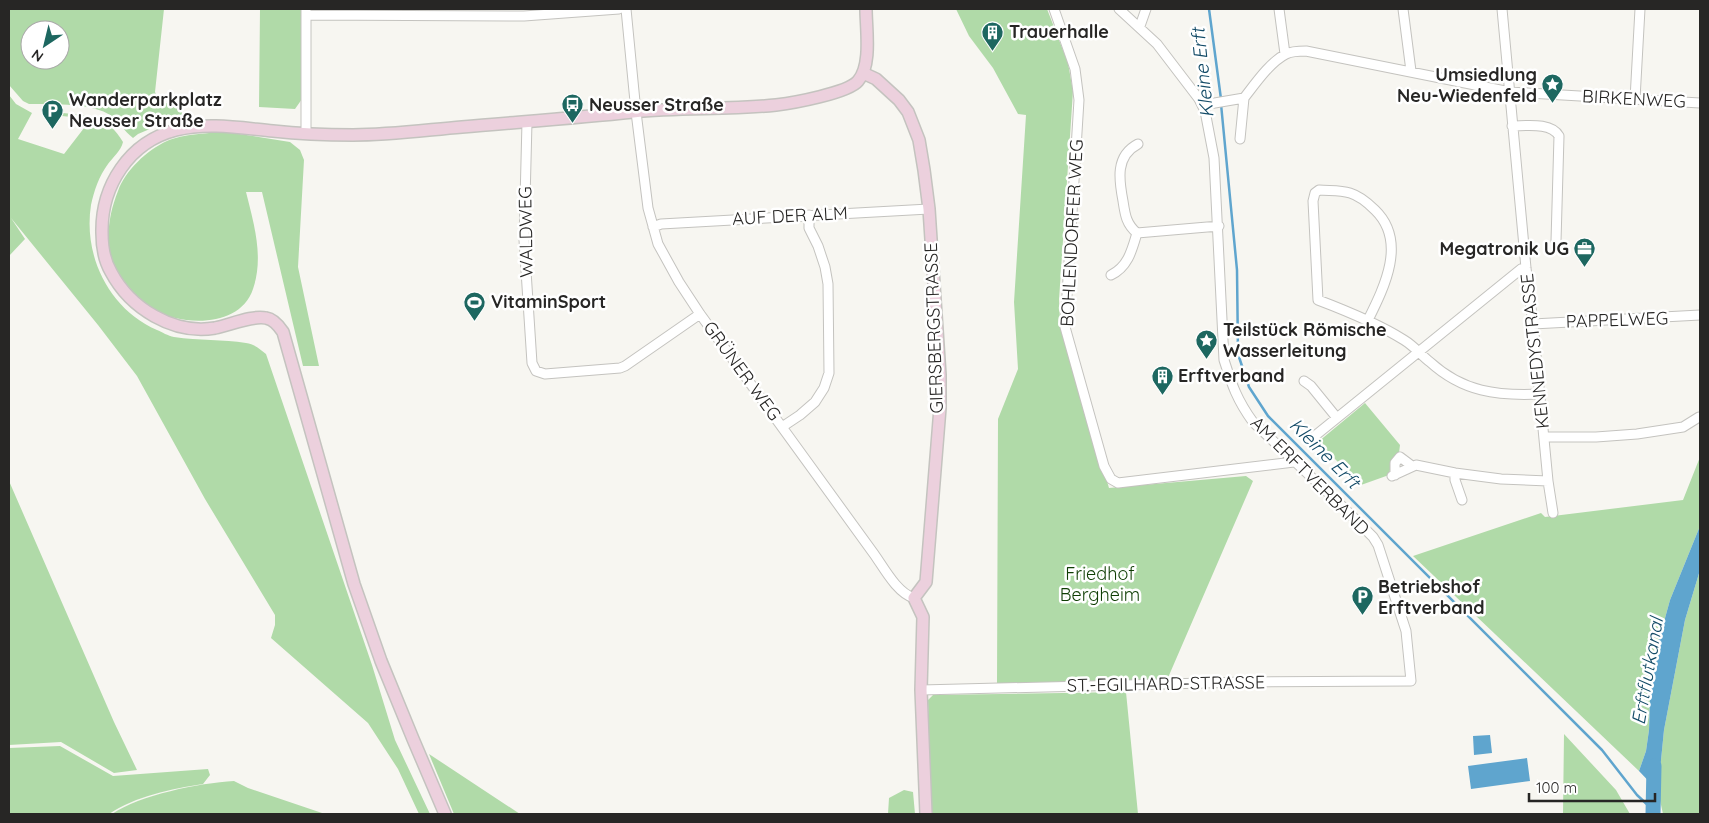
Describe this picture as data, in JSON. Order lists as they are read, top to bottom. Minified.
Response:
{"streets":{"main road":["GIERSBERGSTRASSE"],"street":["BIRKENWEG","AUF DER ALM","WALDWEG","BOHLENDORFER WEG","PAPPELWEG","KENNEDYSTRASSE","GRÜNER WEG","AM ERFTVERBAND","ST.-EGILHARD-STRASSE"]},"crossings":[["BIRKENWEG","KENNEDYSTRASSE"],["AUF DER ALM","GIERSBERGSTRASSE"],["AUF DER ALM","GRÜNER WEG"],["WALDWEG","GRÜNER WEG"],["BOHLENDORFER WEG","AM ERFTVERBAND"],["PAPPELWEG","KENNEDYSTRASSE"],["GIERSBERGSTRASSE","GRÜNER WEG"],["AM ERFTVERBAND","ST.-EGILHARD-STRASSE"]],"water":["Kleine Erft","Erftflutkanal"],"parks":["Friedhof Bergheim"],"places":{"building":["Trauerhalle","Erftverband"],"place":["Umsiedlung Neu-Wiedenfeld","Teilstück Römische Wasserleitung"],"bus stop":["Neusser Straße"],"parking":["Wanderparkplatz Neusser Straße","Betriebshof Erftverband"],"office":["Megatronik UG"],"sports":["VitaminSport"]},"scale_bar":"100 m","north":"bottom left"}
